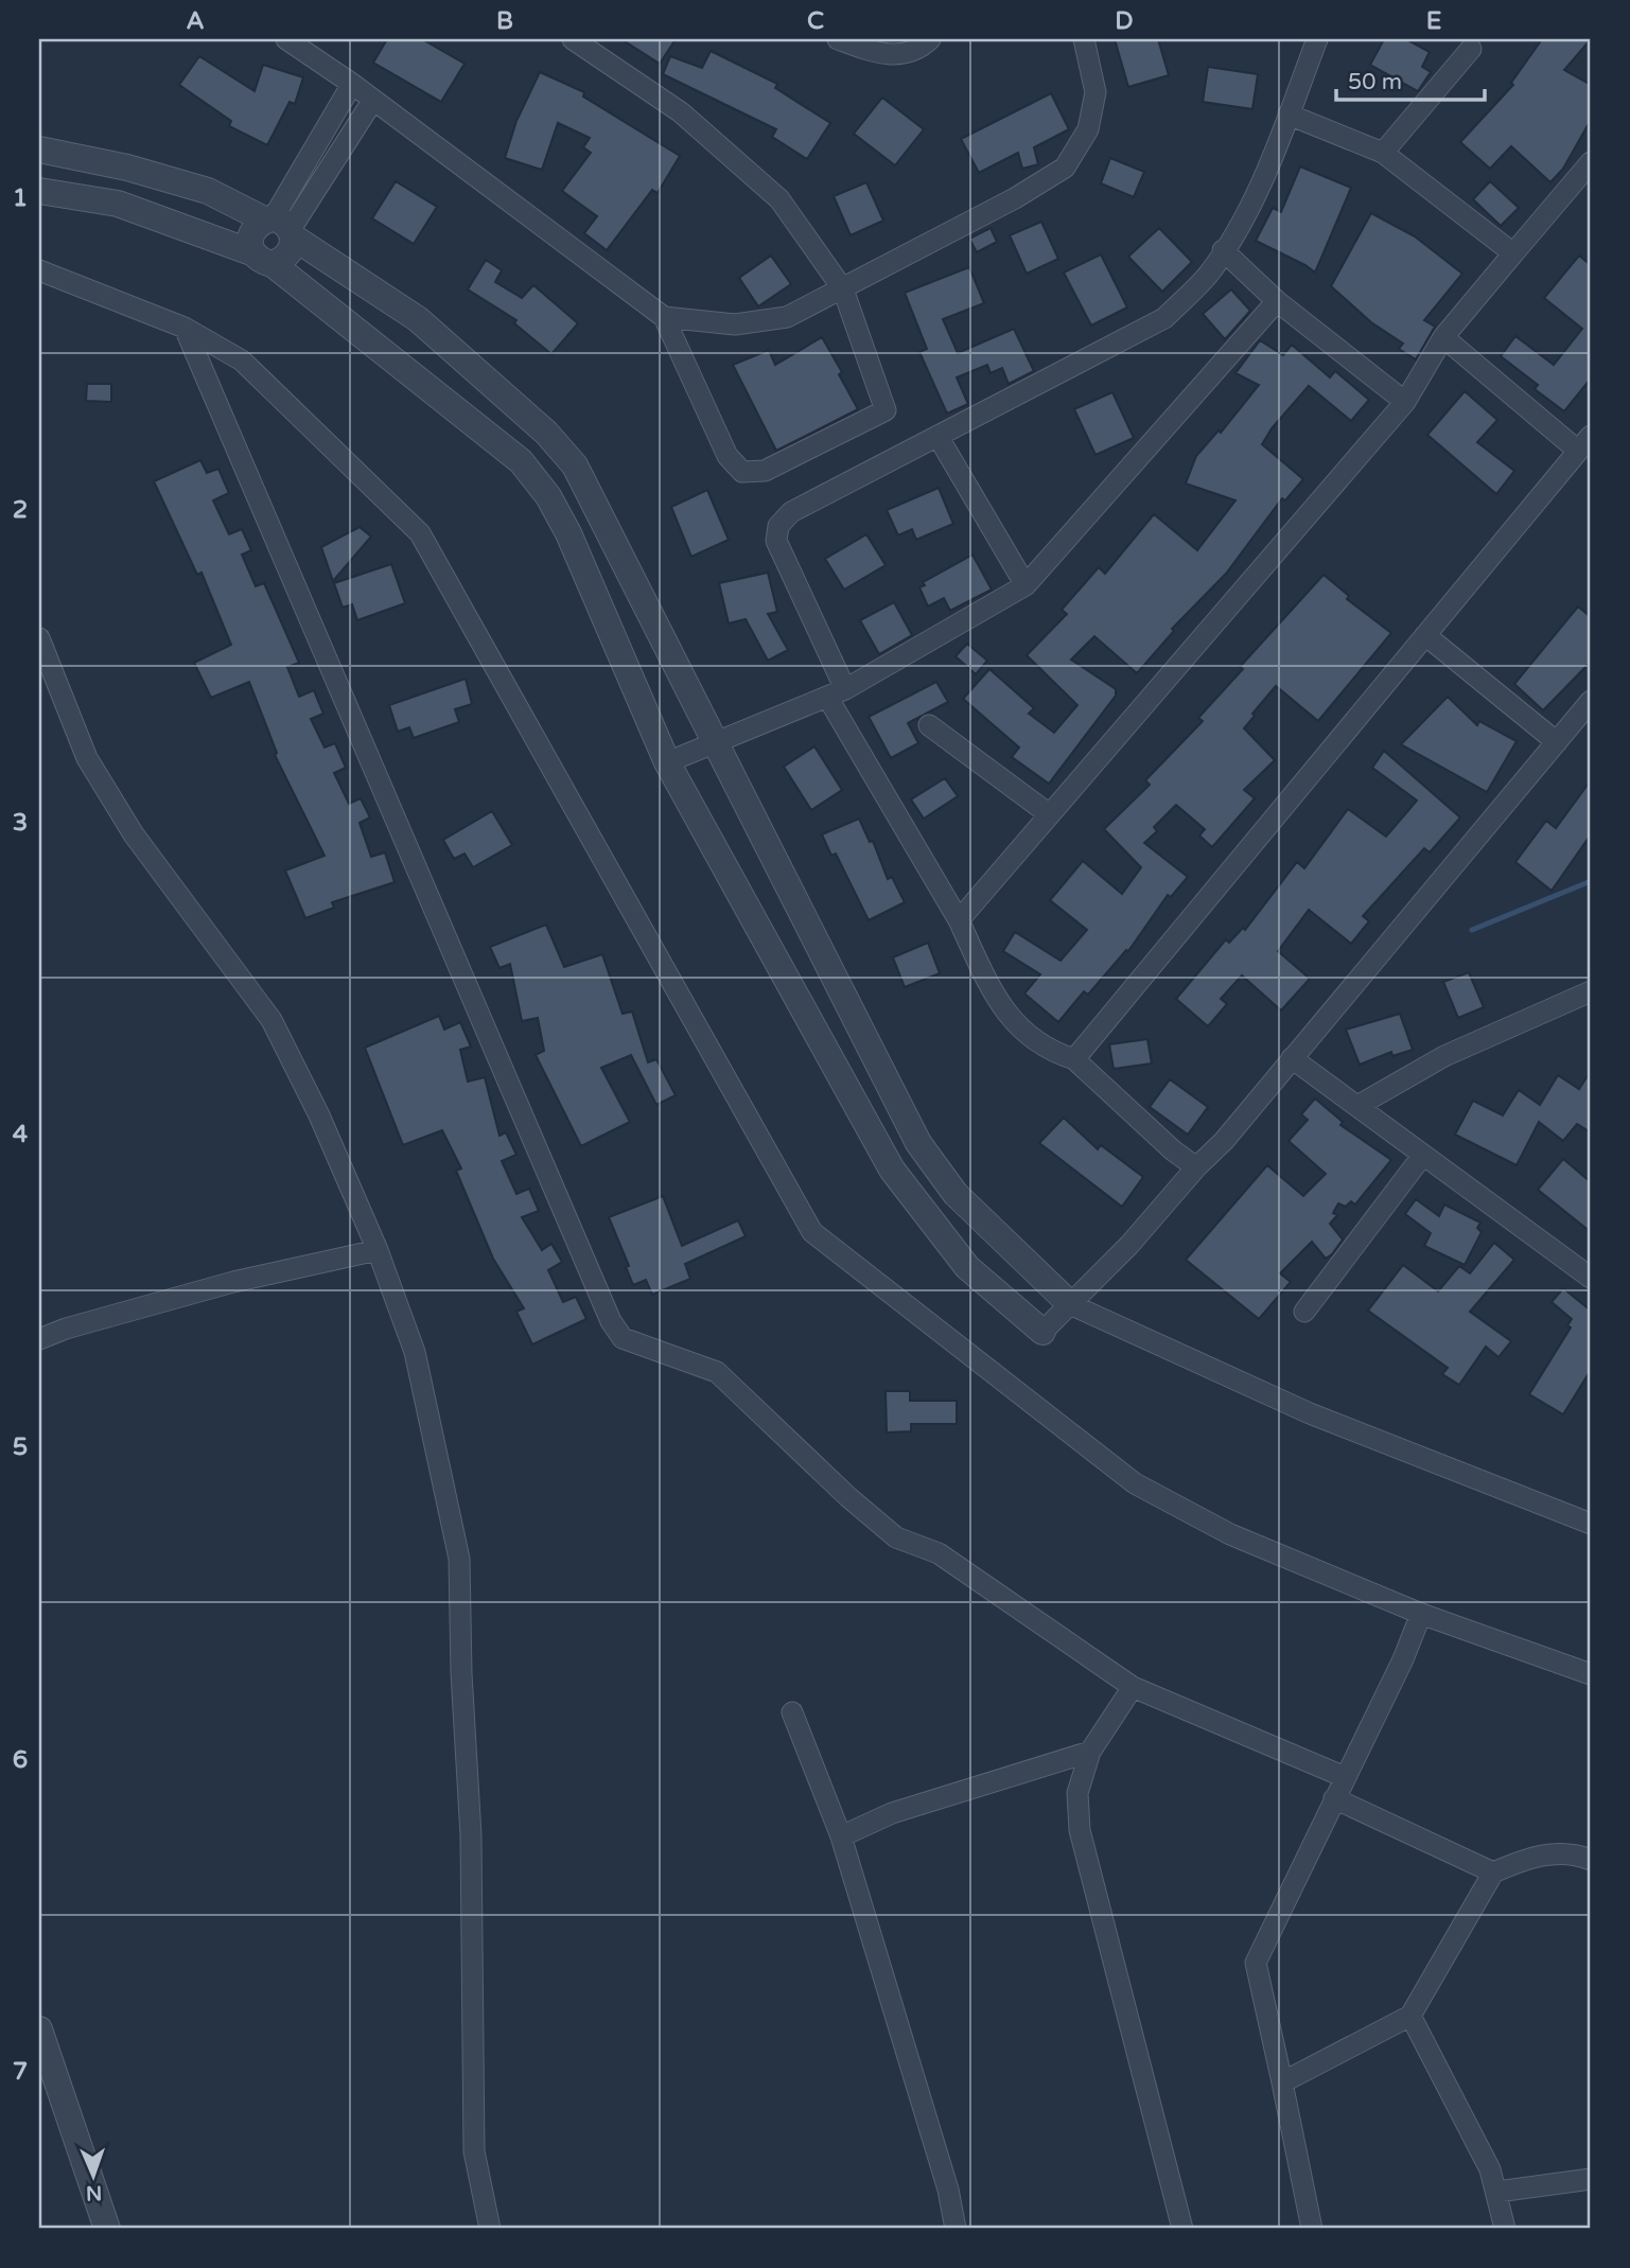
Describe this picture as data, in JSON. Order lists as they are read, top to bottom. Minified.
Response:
{"scale_bar":"50 m","north":"bottom","grid":{"columns":["A","B","C","D","E"],"rows":["1","2","3","4","5","6","7"]}}
